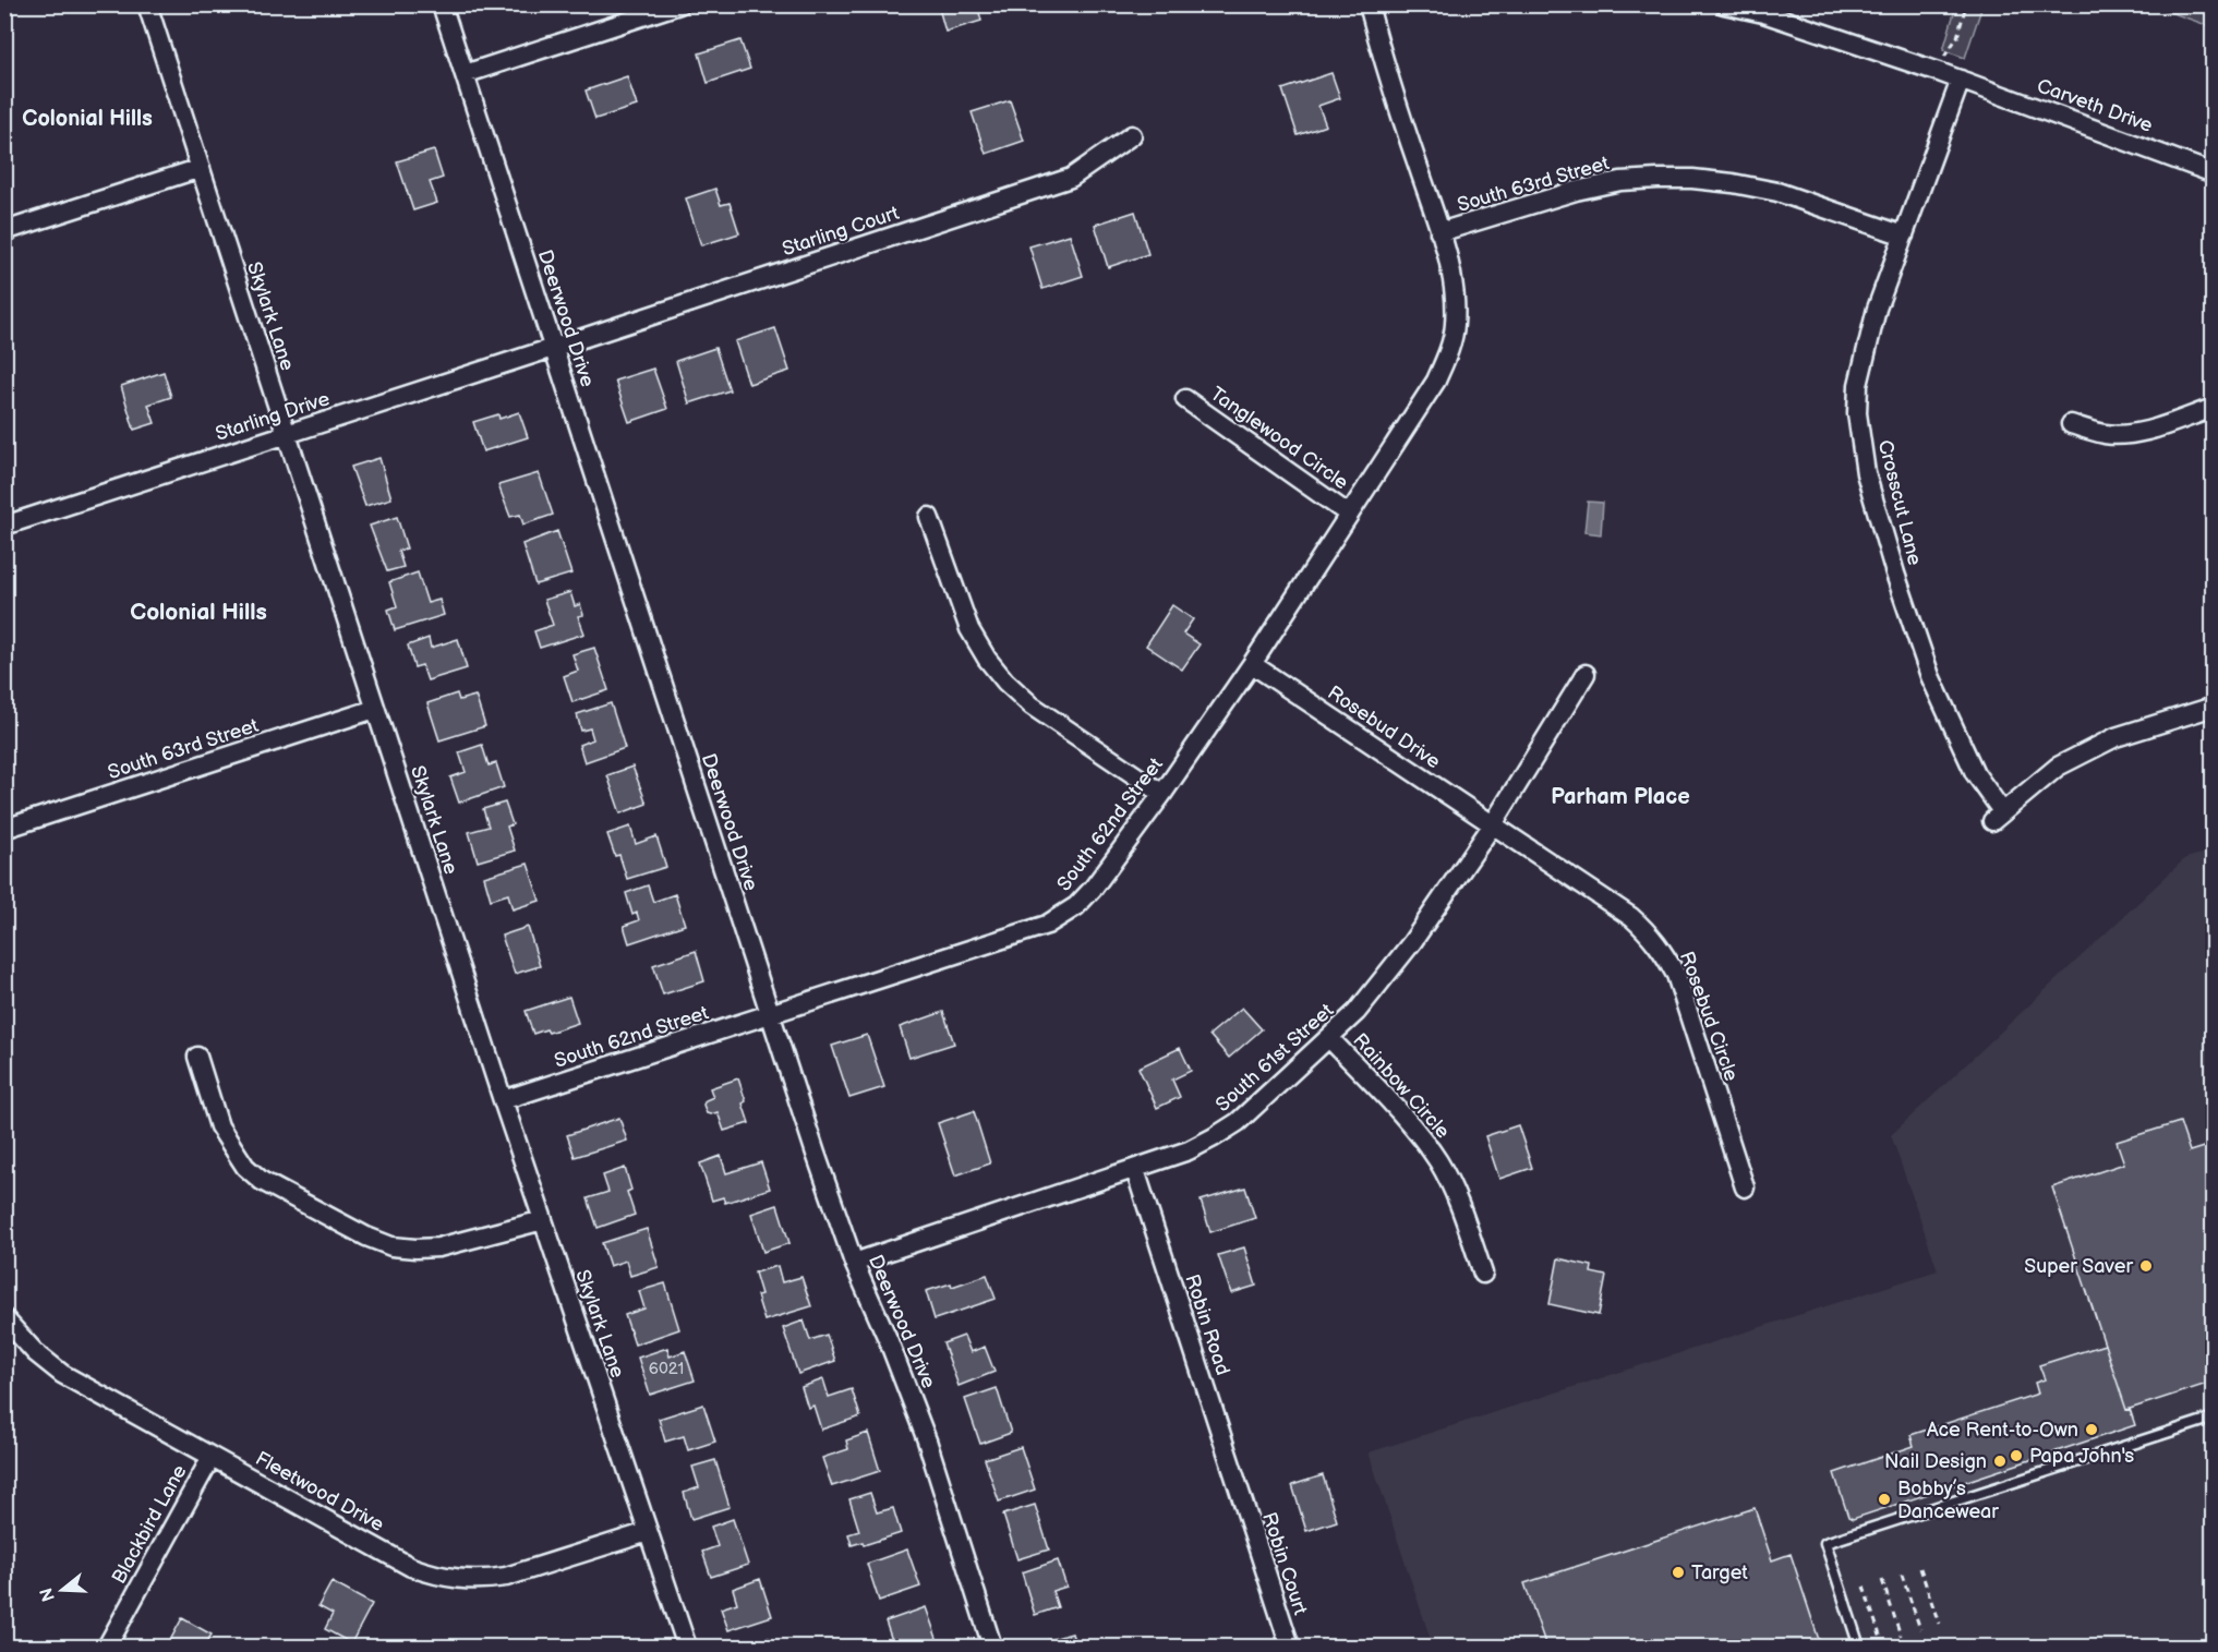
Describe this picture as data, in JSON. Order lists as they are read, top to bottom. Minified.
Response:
{"streets":{"street":["Carveth Drive","South 63rd Street","Starling Court","Skylark Lane","Deerwood Drive","Starling Drive","Tanglewood Circle","Crosscut Lane","Rosebud Drive","South 62nd Street","Rosebud Circle","South 61st Street","Rainbow Circle","Robin Road","Fleetwood Drive","Blackbird Lane","Robin Court"]},"crossings":[["Carveth Drive","Crosscut Lane"],["South 63rd Street","Skylark Lane"],["South 63rd Street","Crosscut Lane"],["South 63rd Street","South 62nd Street"],["Starling Court","Deerwood Drive"],["Starling Court","Starling Drive"],["Skylark Lane","Starling Drive"],["Skylark Lane","South 62nd Street"],["Skylark Lane","Fleetwood Drive"],["Deerwood Drive","Starling Drive"],["Deerwood Drive","South 62nd Street"],["Deerwood Drive","South 61st Street"],["Tanglewood Circle","South 62nd Street"],["Rosebud Drive","South 62nd Street"],["Rosebud Drive","Rosebud Circle"],["Rosebud Drive","South 61st Street"],["Rosebud Circle","South 61st Street"],["South 61st Street","Rainbow Circle"],["South 61st Street","Robin Road"],["Robin Road","Robin Court"],["Fleetwood Drive","Blackbird Lane"]],"districts":["Colonial Hills","Colonial Hills","Parham Place"],"places":["Super Saver","Ace Rent-to-Own","Papa John's","Nail Design","Bobby’s Dancewear","Target"],"house_numbers":["6021"],"north":"left"}
